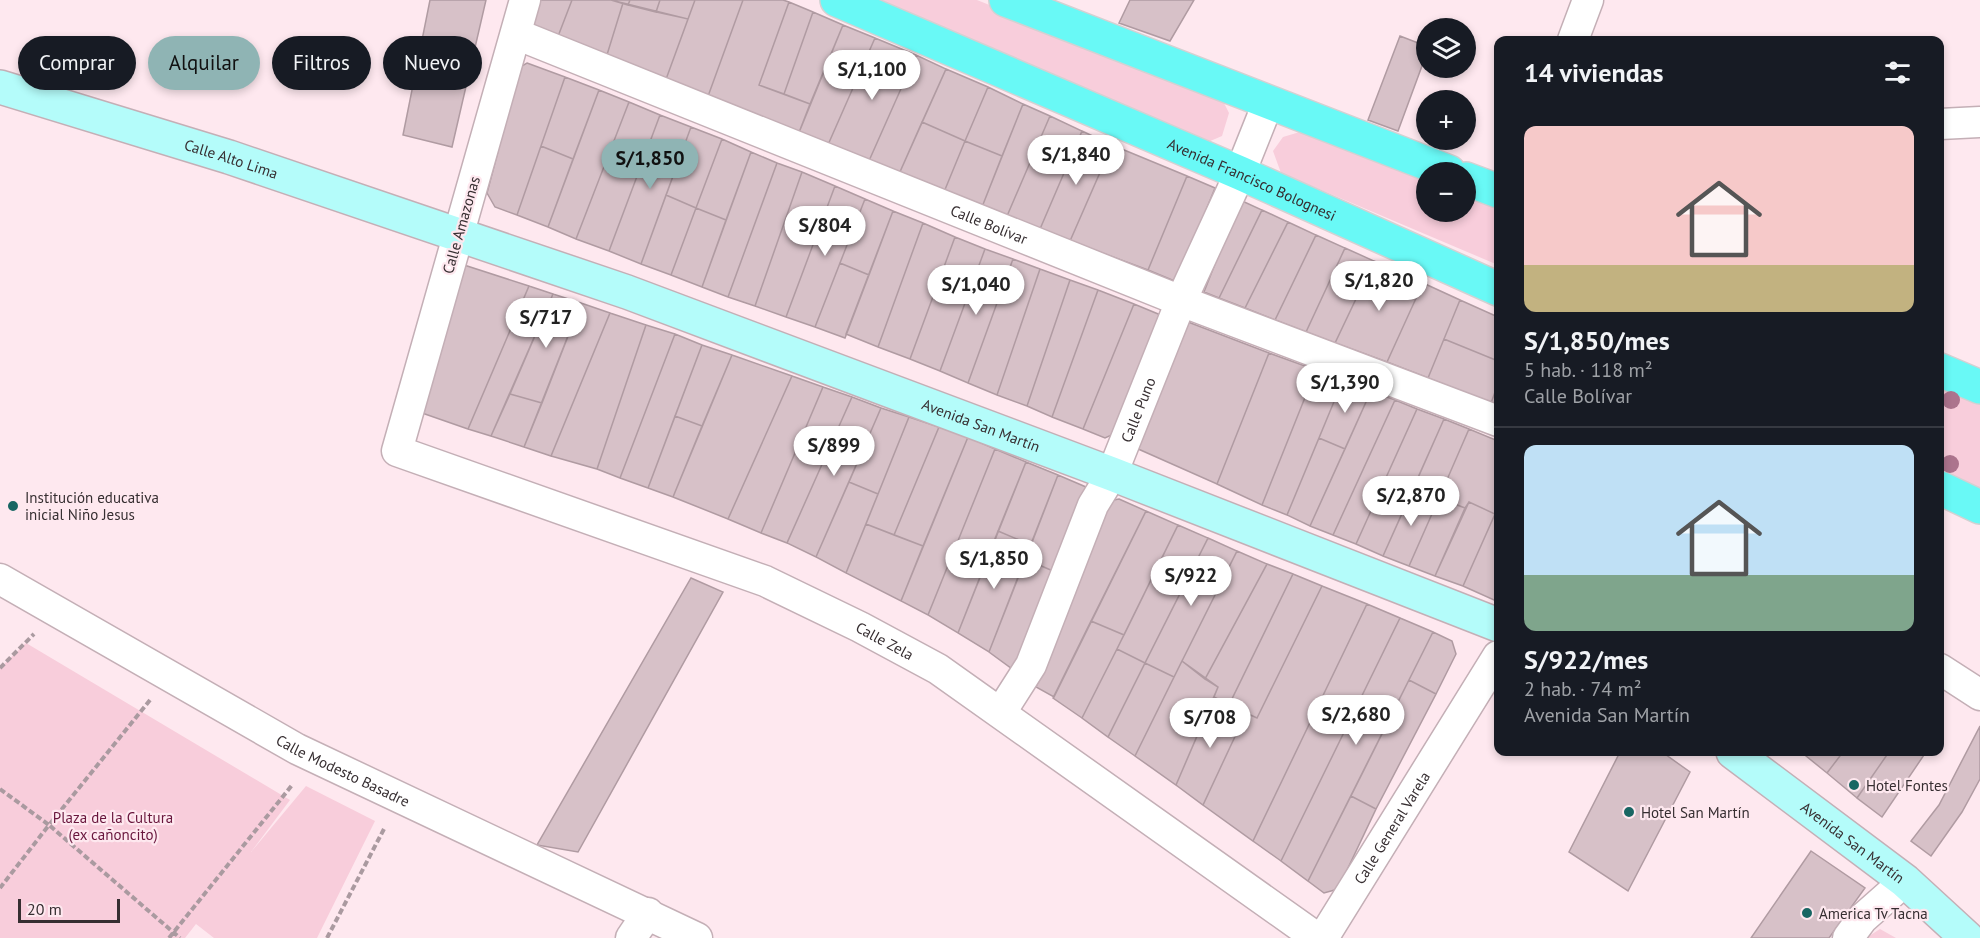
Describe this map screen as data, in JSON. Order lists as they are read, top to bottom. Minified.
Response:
{"streets":{"main road":["Avenida Francisco Bolognesi"],"street":["Calle Alto Lima","Calle Bolívar","Calle Amazonas","Calle Puno","Avenida San Martín","Calle Zela","Calle Modesto Basadre","Calle General Varela"]},"crossings":[["Calle Alto Lima","Calle Amazonas"],["Calle Alto Lima","Avenida San Martín"],["Avenida Francisco Bolognesi","Calle Puno"],["Calle Bolívar","Calle Amazonas"],["Calle Bolívar","Calle Puno"],["Calle Amazonas","Avenida San Martín"],["Calle Amazonas","Calle Zela"],["Calle Puno","Avenida San Martín"],["Calle Puno","Calle Zela"]],"parks":["Plaza de la Cultura (ex cañoncito)"],"places":["Institución educativa inicial Niño Jesus","Hotel Fontes","Hotel San Martín","America Tv Tacna"],"scale_bar":"20 m","page":{"map_buttons":["+","−"],"chip":["Comprar","Alquilar","Filtros","Nuevo"],"heading":"14 viviendas","price":["S/1,100","S/1,840","S/1,850","S/804","S/1,820","S/1,040","S/717","S/1,390","S/899","S/2,870","S/1,850","S/922","S/2,680","S/708"],"list":[{"name":"S/1,850/mes","note":"5 hab. · 118 m² · Calle Bolívar"},{"name":"S/922/mes","note":"2 hab. · 74 m² · Avenida San Martín"}],"scale":"20 m"}}
